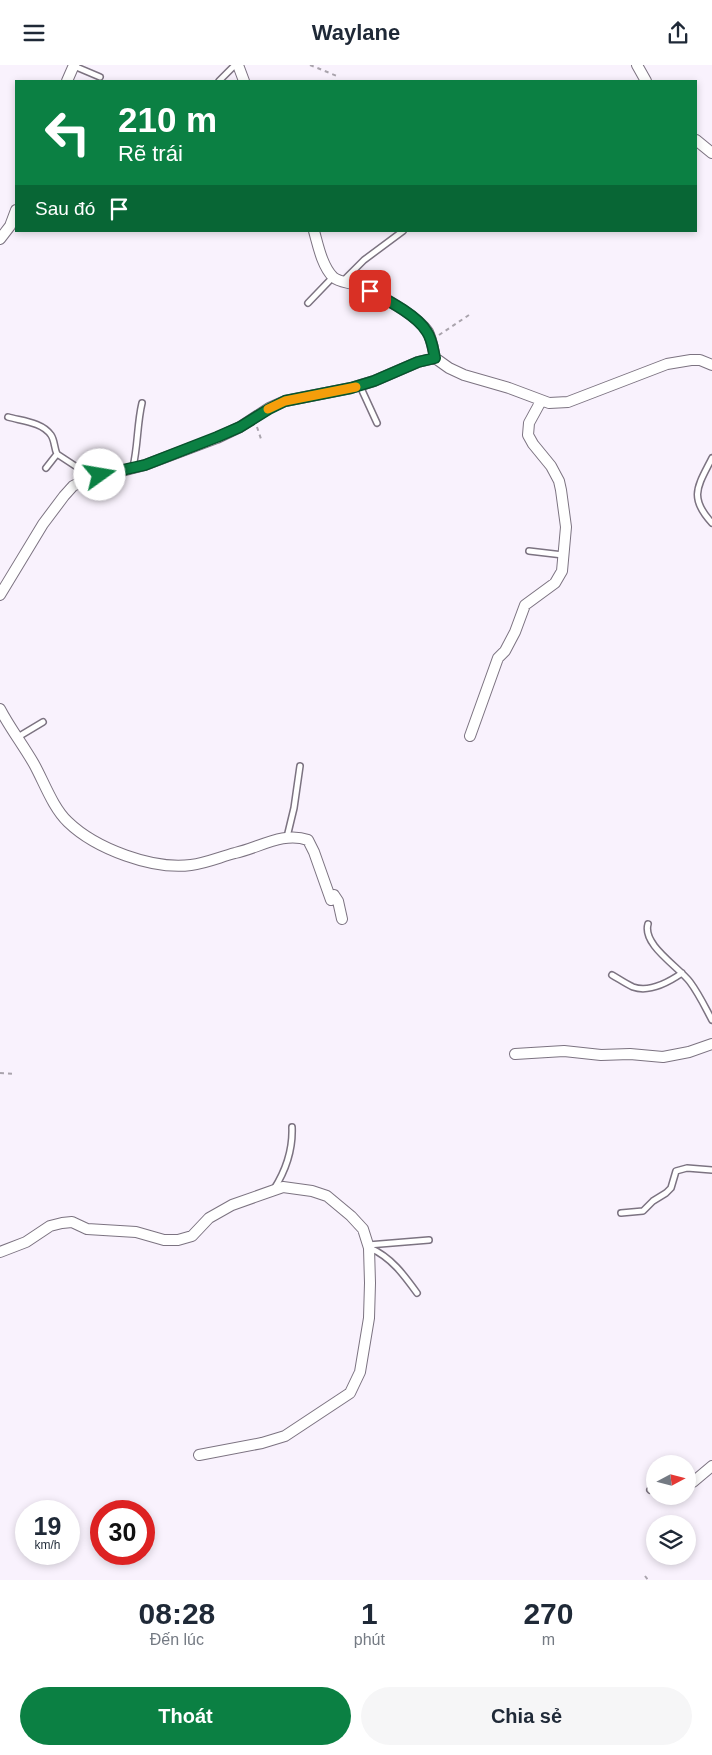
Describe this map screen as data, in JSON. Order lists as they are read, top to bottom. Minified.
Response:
{"north":"right","page":{"header":"Waylane","turn":["210 m","Rẽ trái"],"then":"Sau đó","speed":"19 km/h","limit":"30","eta":["08:28","Đến lúc","1","phút","270","m"],"buttons":["Thoát","Chia sẻ"]}}
